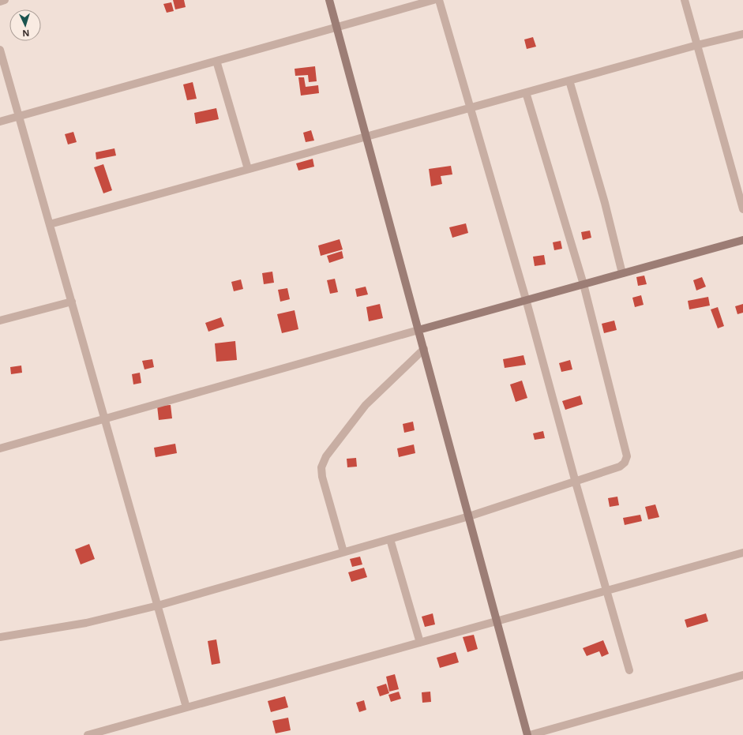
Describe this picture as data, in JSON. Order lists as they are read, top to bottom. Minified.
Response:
{"north":"bottom"}
